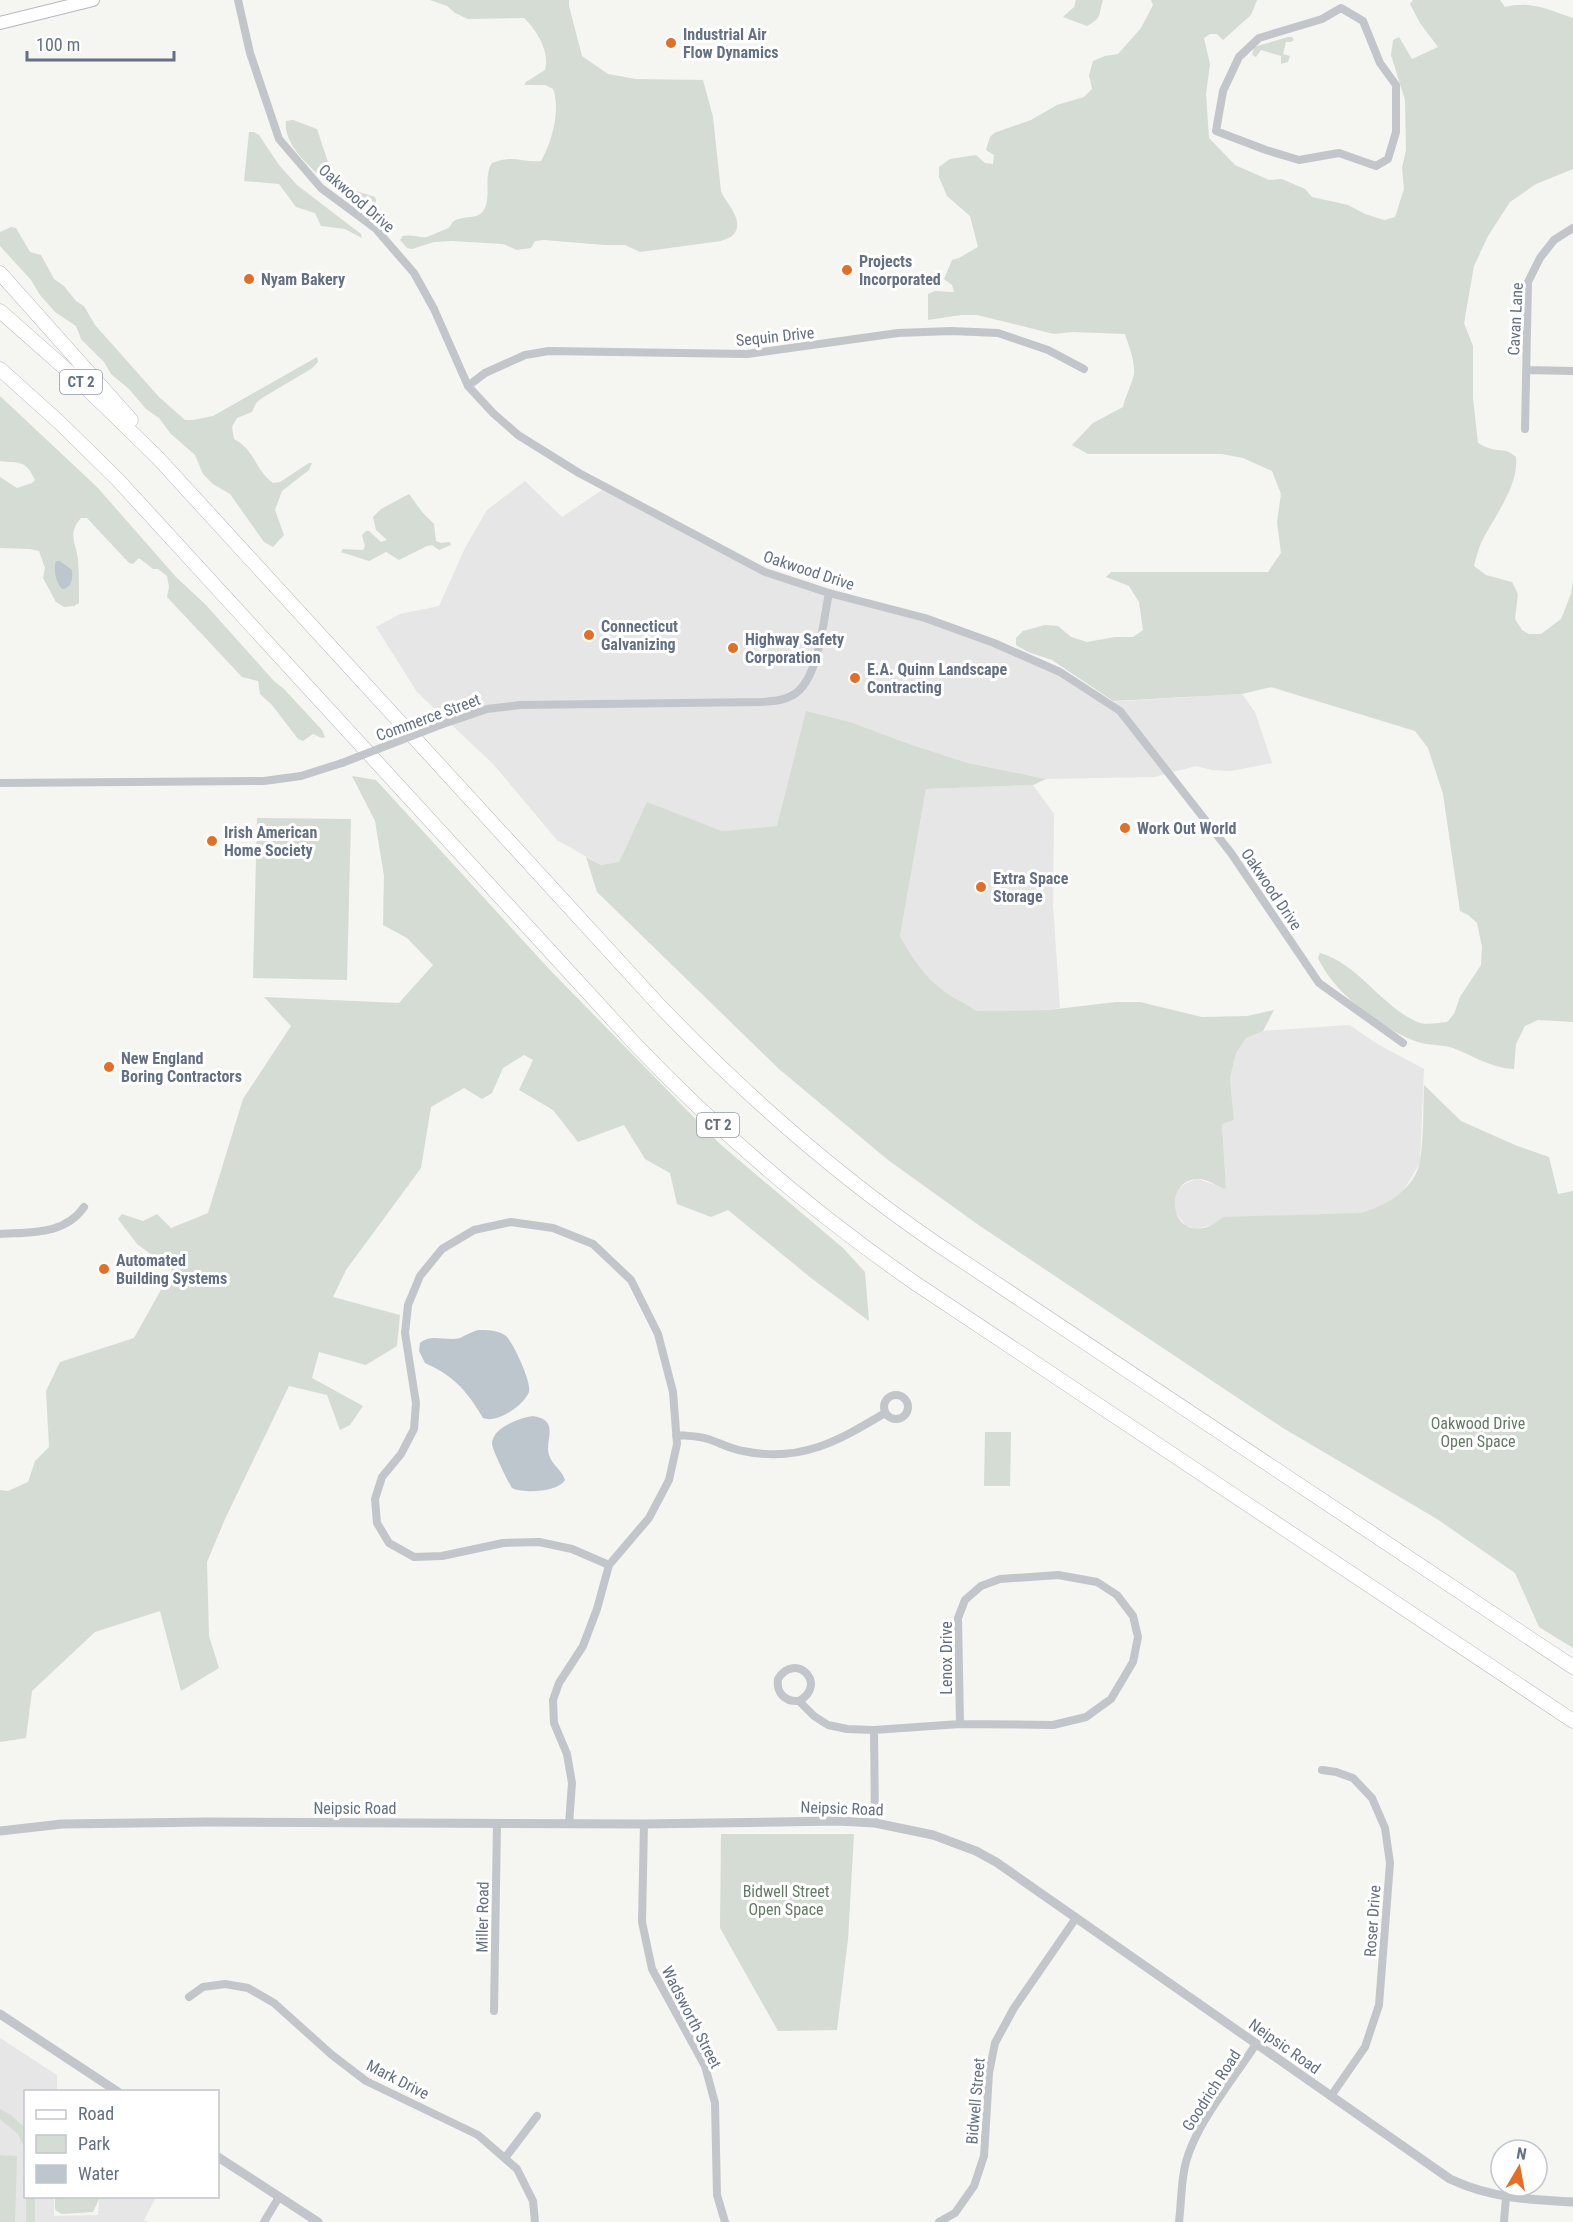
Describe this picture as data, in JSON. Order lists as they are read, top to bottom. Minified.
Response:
{"streets":{"highway":["CT 2"],"street":["Oakwood Drive","Cavan Lane","Sequin Drive","Commerce Street","Lenox Drive","Neipsic Road","Miller Road","Roser Drive","Wadsworth Street","Mark Drive","Goodrich Road","Bidwell Street"]},"crossings":[["Oakwood Drive","Sequin Drive"],["Oakwood Drive","Commerce Street"],["Neipsic Road","Miller Road"],["Neipsic Road","Roser Drive"],["Neipsic Road","Wadsworth Street"],["Neipsic Road","Goodrich Road"],["Neipsic Road","Bidwell Street"]],"parks":["Oakwood Drive Open Space","Bidwell Street Open Space"],"places":["Industrial Air Flow Dynamics","Projects Incorporated","Nyam Bakery","Connecticut Galvanizing","Highway Safety Corporation","E.A. Quinn Landscape Contracting","Work Out World","Irish American Home Society","Extra Space Storage","New England Boring Contractors","Automated Building Systems"],"legend":["Road","Park","Water"],"scale_bar":"100 m","north":"top"}
